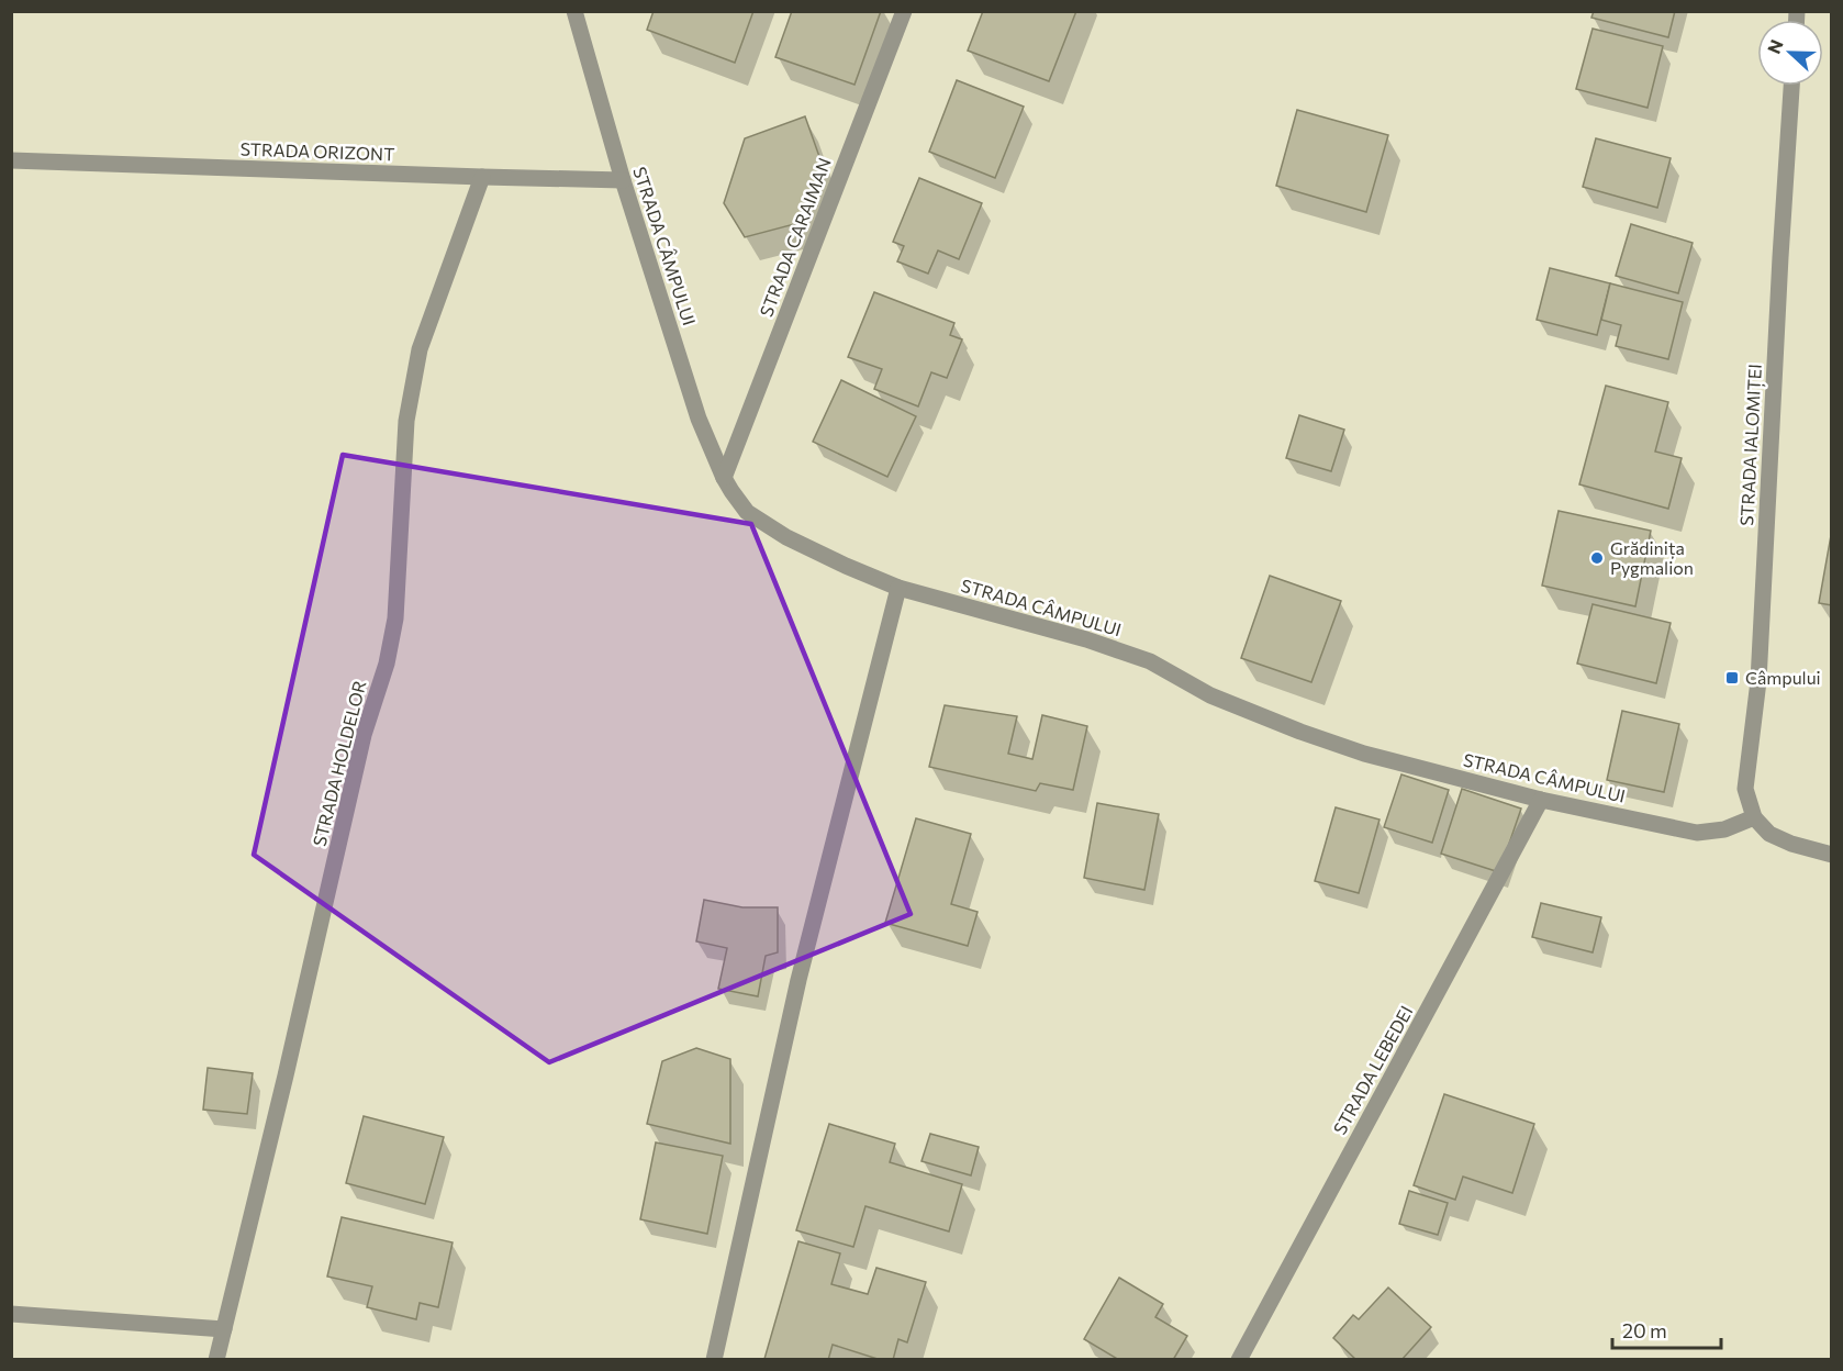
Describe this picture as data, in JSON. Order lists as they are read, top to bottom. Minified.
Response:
{"streets":{"street":["STRADA ORIZONT","STRADA CARAIMAN","STRADA CÂMPULUI","STRADA IALOMIȚEI","STRADA HOLDELOR","STRADA LEBEDEI"]},"crossings":[["STRADA ORIZONT","STRADA CÂMPULUI"],["STRADA ORIZONT","STRADA HOLDELOR"],["STRADA CARAIMAN","STRADA CÂMPULUI"],["STRADA CÂMPULUI","STRADA IALOMIȚEI"],["STRADA CÂMPULUI","STRADA LEBEDEI"]],"places":{"other":["Grădinița Pygmalion"],"transit":["Câmpului"]},"scale_bar":"20 m","north":"left"}
